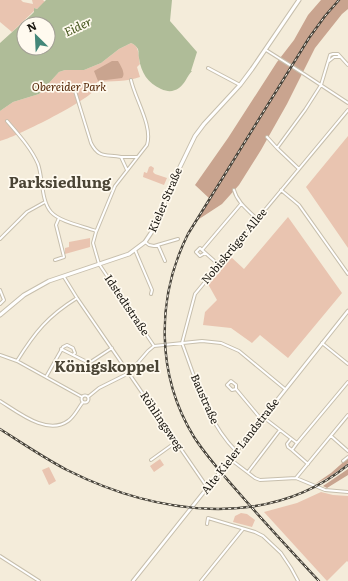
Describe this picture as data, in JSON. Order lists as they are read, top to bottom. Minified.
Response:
{"streets":{"main road":["Kieler Straße"],"street":["Nobiskrüger Allee","Idstedtstraße","Baustraße","Röhlingsweg","Alte Kieler Landstraße"]},"crossings":[["Kieler Straße","Idstedtstraße"],["Kieler Straße","Röhlingsweg"],["Nobiskrüger Allee","Baustraße"],["Baustraße","Alte Kieler Landstraße"],["Röhlingsweg","Alte Kieler Landstraße"]],"districts":["Parksiedlung","Königskoppel"],"water":["Eider"],"parks":["Obereider Park"],"north":"top left"}
